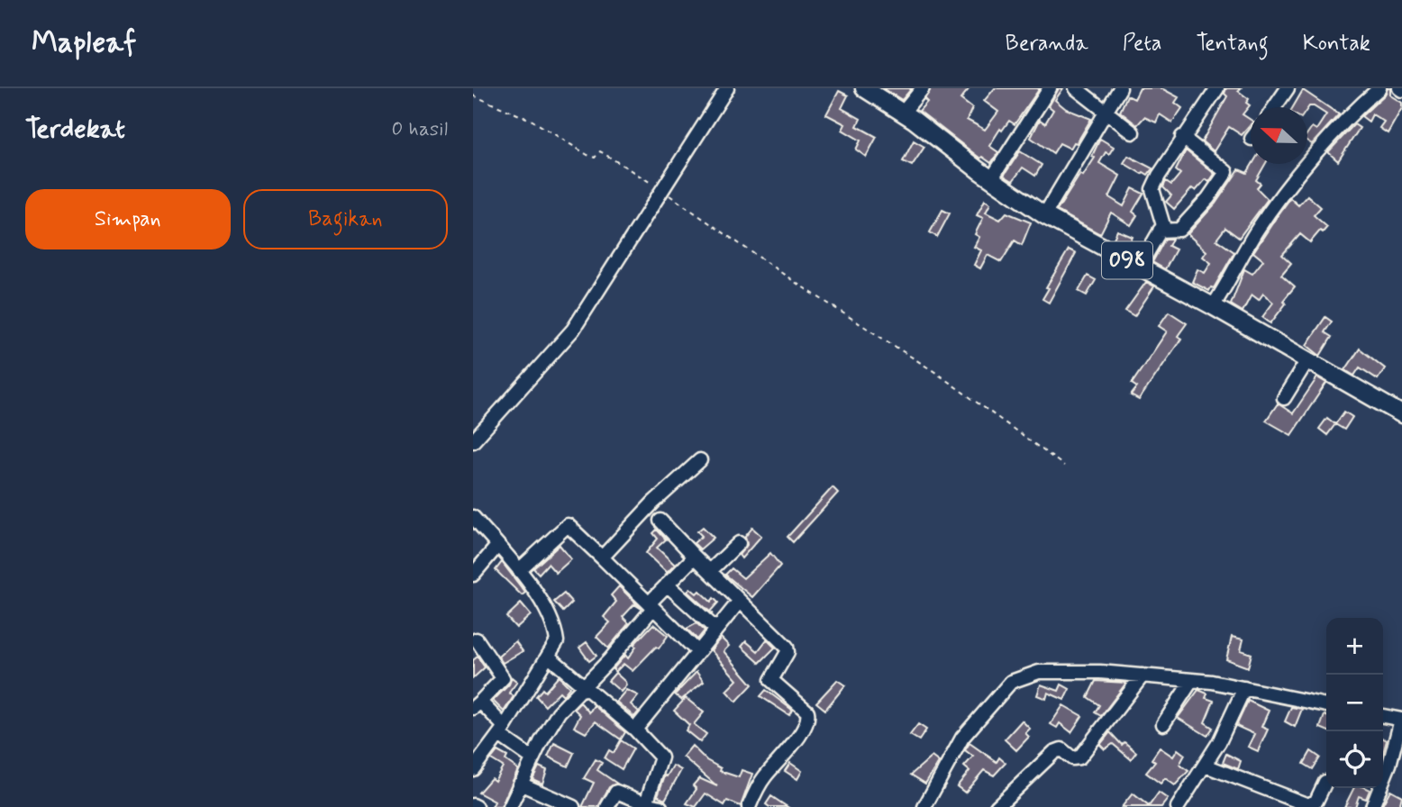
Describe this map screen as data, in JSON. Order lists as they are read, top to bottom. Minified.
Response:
{"streets":{"main road":["098"]},"north":"left","page":{"header":"Mapleaf","nav":["Beranda","Peta","Tentang","Kontak"],"heading":["Terdekat","0 hasil"],"buttons":["Simpan","Bagikan"],"map_buttons":["+","−"]}}
